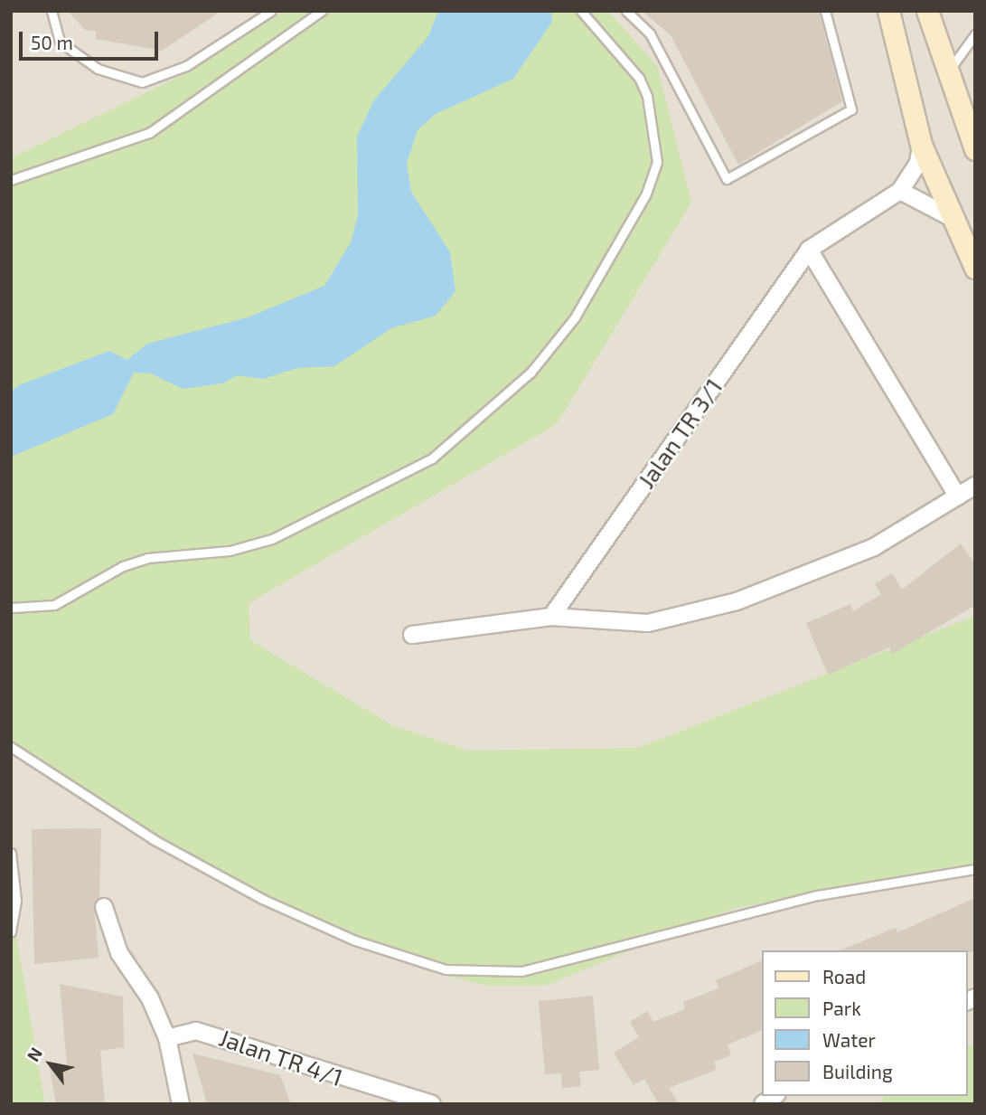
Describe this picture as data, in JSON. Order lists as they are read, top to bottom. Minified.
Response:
{"streets":{"street":["Jalan TR 3/1","Jalan TR 4/1"]},"legend":["Road","Park","Water","Building"],"scale_bar":"50 m","north":"top left"}
